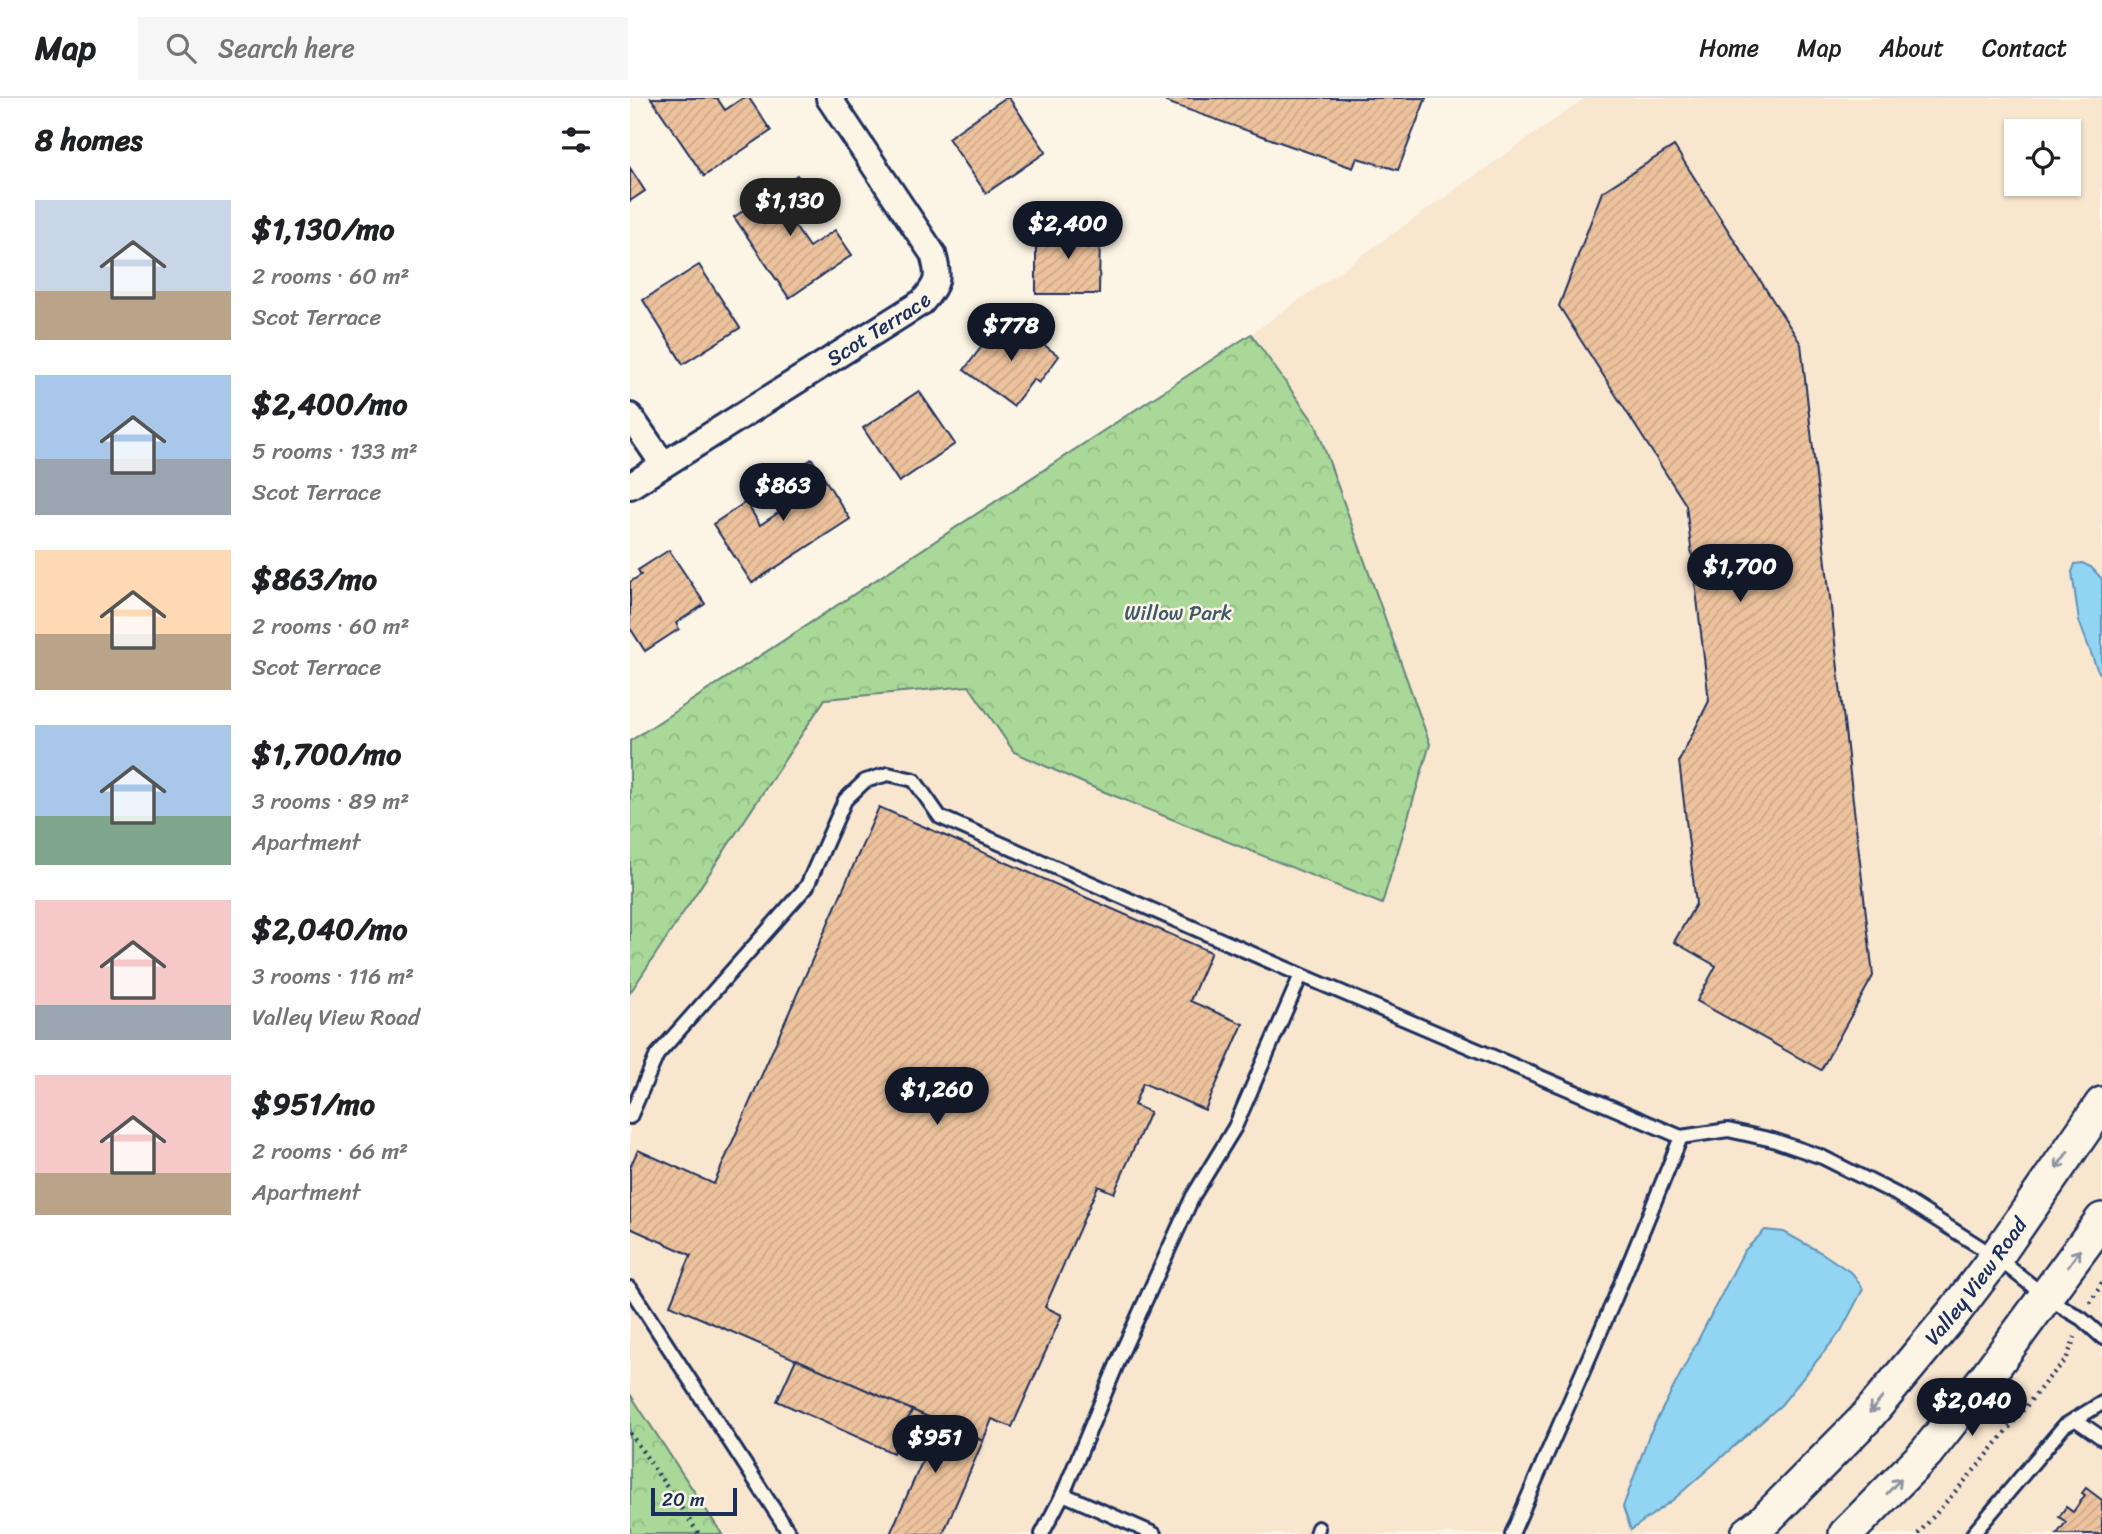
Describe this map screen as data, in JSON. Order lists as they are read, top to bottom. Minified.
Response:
{"streets":{"main road":["Valley View Road"],"street":["Scot Terrace"]},"parks":["Willow Park"],"scale_bar":"20 m","page":{"header":"Map","search":"Search here","nav":["Home","Map","About","Contact"],"heading":"8 homes","price":["$1,130","$2,400","$778","$863","$1,700","$1,260","$2,040","$951"],"list":[{"name":"$1,130/mo","note":"2 rooms · 60 m² · Scot Terrace"},{"name":"$2,400/mo","note":"5 rooms · 133 m² · Scot Terrace"},{"name":"$863/mo","note":"2 rooms · 60 m² · Scot Terrace"},{"name":"$1,700/mo","note":"3 rooms · 89 m² · Apartment"},{"name":"$2,040/mo","note":"3 rooms · 116 m² · Valley View Road"},{"name":"$951/mo","note":"2 rooms · 66 m² · Apartment"}],"scale":"20 m"}}
